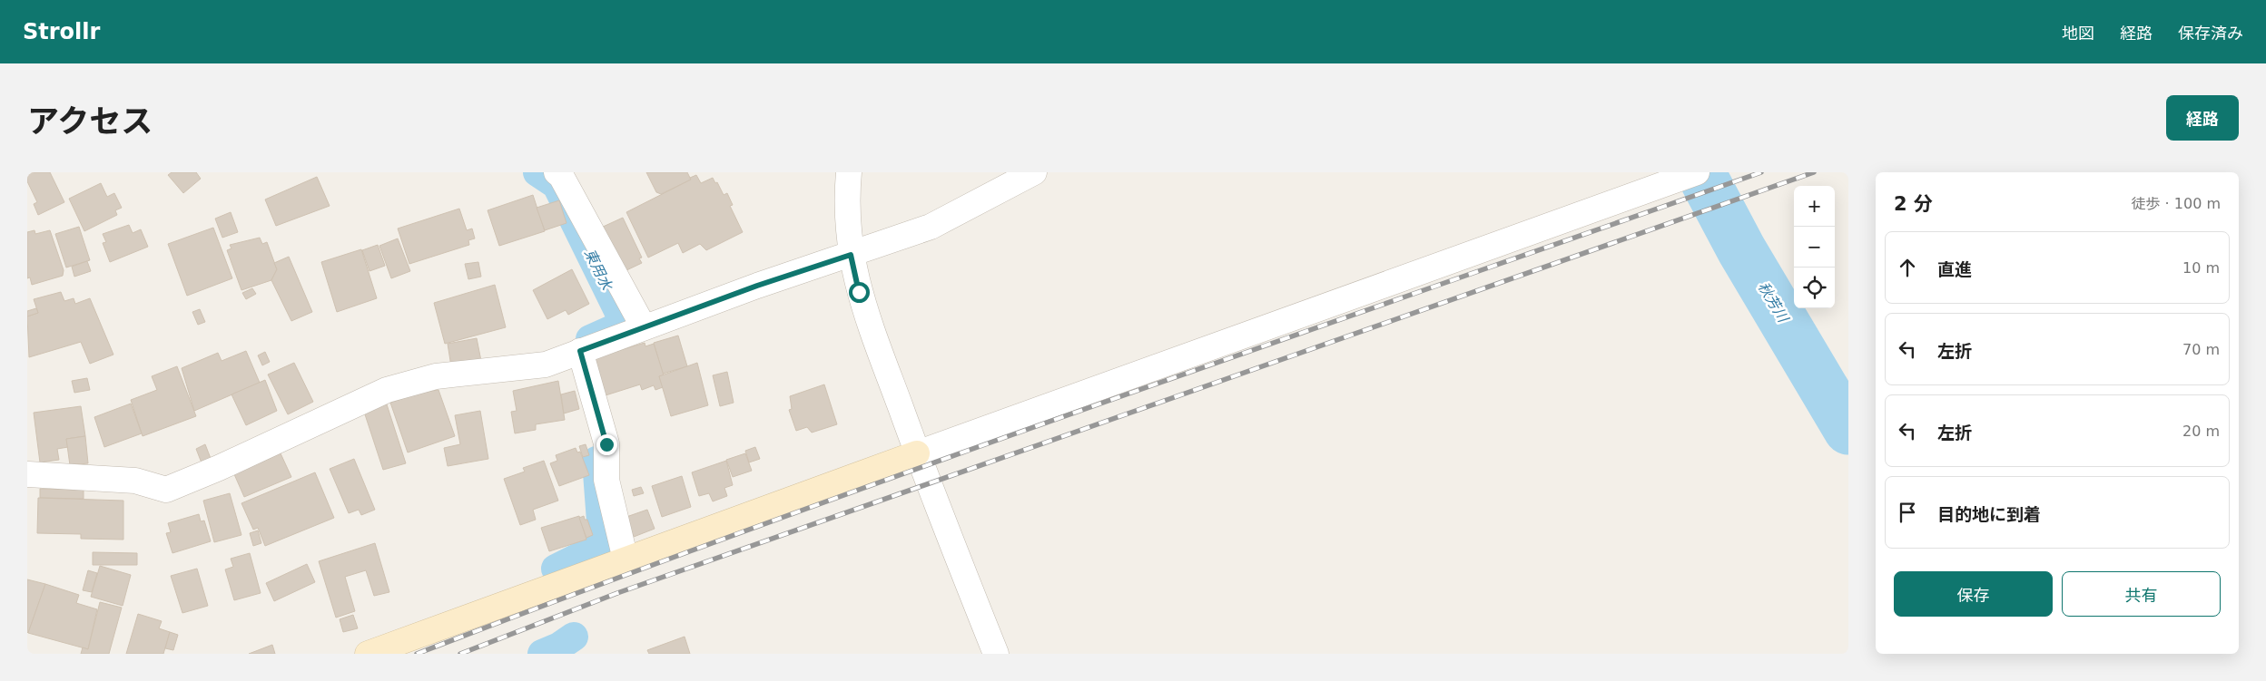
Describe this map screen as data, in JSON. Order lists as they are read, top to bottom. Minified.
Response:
{"water":["東用水","秋芳川"],"page":{"header":"Strollr","nav":["地図","経路","保存済み"],"title":"アクセス","buttons":["経路",["保存","共有"]],"heading":["2 分","徒歩 · 100 m"],"map_buttons":["+","−"],"list":[["直進","10 m"],["左折","70 m"],["左折","20 m"],"目的地に到着"]}}
